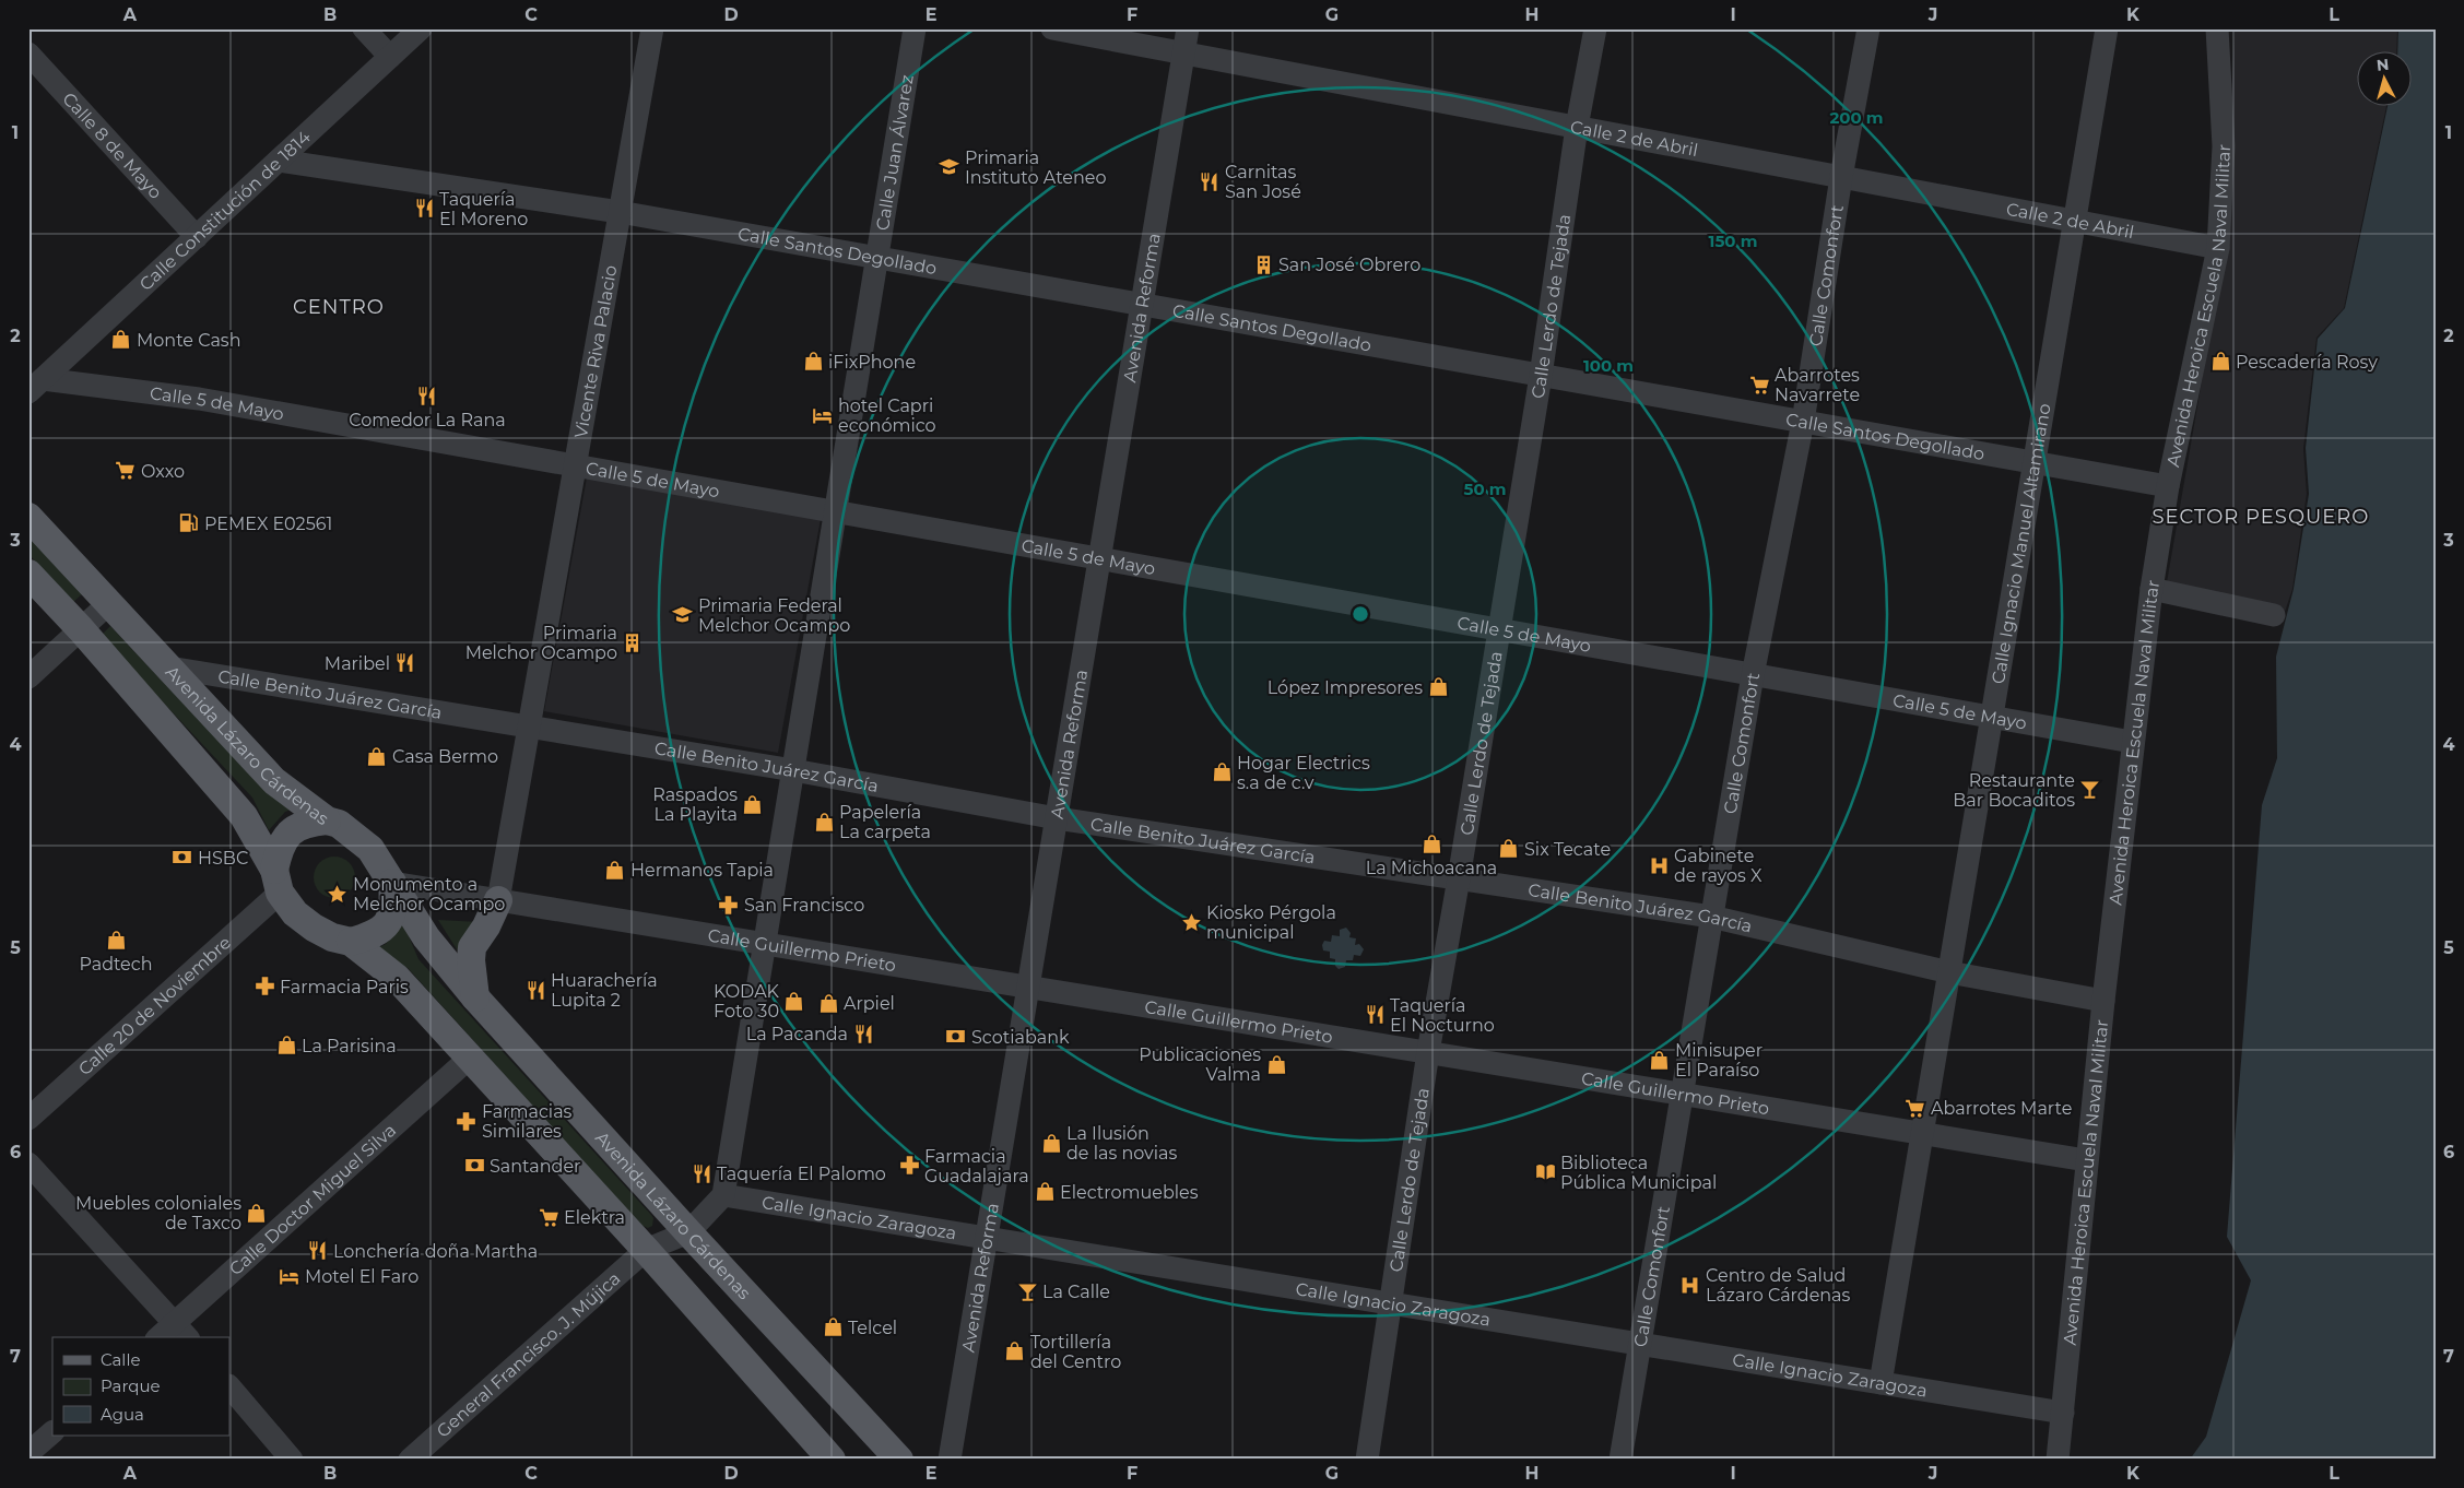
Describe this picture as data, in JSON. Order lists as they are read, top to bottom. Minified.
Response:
{"streets":{"main road":["Avenida Lázaro Cárdenas"],"street":["Calle 2 de Abril","Calle 8 de Mayo","Calle Juan Álvarez","Calle Constitución de 1814","Calle Santos Degollado","Calle Comonfort","Avenida Heroica Escuela Naval Militar","Calle Lerdo de Tejada","Avenida Reforma","Vicente Riva Palacio","Calle 5 de Mayo","Calle Ignacio Manuel Altamirano","Calle Benito Juárez García","Calle Guillermo Prieto","Calle 20 de Noviembre","Calle Doctor Miguel Silva","Calle Ignacio Zaragoza","General Francisco. J. Mújica"]},"crossings":[["Calle 2 de Abril","Calle Comonfort"],["Calle 2 de Abril","Avenida Heroica Escuela Naval Militar"],["Calle 2 de Abril","Calle Lerdo de Tejada"],["Calle 2 de Abril","Avenida Reforma"],["Calle 2 de Abril","Calle Ignacio Manuel Altamirano"],["Calle 8 de Mayo","Calle Constitución de 1814"],["Calle Juan Álvarez","Calle Santos Degollado"],["Calle Juan Álvarez","Calle 5 de Mayo"],["Calle Juan Álvarez","Calle Benito Juárez García"],["Calle Juan Álvarez","Calle Guillermo Prieto"],["Calle Juan Álvarez","Calle Ignacio Zaragoza"],["Calle Constitución de 1814","Calle Santos Degollado"],["Calle Constitución de 1814","Calle 5 de Mayo"],["Calle Santos Degollado","Calle Comonfort"],["Calle Santos Degollado","Avenida Heroica Escuela Naval Militar"],["Calle Santos Degollado","Calle Lerdo de Tejada"],["Calle Santos Degollado","Avenida Reforma"],["Calle Santos Degollado","Vicente Riva Palacio"],["Calle Santos Degollado","Calle Ignacio Manuel Altamirano"],["Calle Comonfort","Calle 5 de Mayo"],["Calle Comonfort","Calle Benito Juárez García"],["Calle Comonfort","Calle Guillermo Prieto"],["Calle Comonfort","Calle Ignacio Zaragoza"],["Avenida Heroica Escuela Naval Militar","Calle 5 de Mayo"],["Avenida Heroica Escuela Naval Militar","Calle Benito Juárez García"],["Avenida Heroica Escuela Naval Militar","Calle Guillermo Prieto"],["Avenida Heroica Escuela Naval Militar","Calle Ignacio Zaragoza"],["Calle Lerdo de Tejada","Calle 5 de Mayo"],["Calle Lerdo de Tejada","Calle Benito Juárez García"],["Calle Lerdo de Tejada","Calle Guillermo Prieto"],["Calle Lerdo de Tejada","Calle Ignacio Zaragoza"],["Avenida Reforma","Calle 5 de Mayo"],["Avenida Reforma","Calle Benito Juárez García"],["Avenida Reforma","Calle Guillermo Prieto"],["Avenida Reforma","Calle Ignacio Zaragoza"],["Vicente Riva Palacio","Calle 5 de Mayo"],["Vicente Riva Palacio","Calle Benito Juárez García"],["Vicente Riva Palacio","Calle Guillermo Prieto"],["Calle 5 de Mayo","Calle Ignacio Manuel Altamirano"],["Calle Ignacio Manuel Altamirano","Calle Benito Juárez García"],["Calle Ignacio Manuel Altamirano","Calle Guillermo Prieto"],["Calle Ignacio Manuel Altamirano","Calle Ignacio Zaragoza"],["Calle Benito Juárez García","Avenida Lázaro Cárdenas"],["Avenida Lázaro Cárdenas","Calle Guillermo Prieto"],["Avenida Lázaro Cárdenas","Calle 20 de Noviembre"],["Avenida Lázaro Cárdenas","General Francisco. J. Mújica"],["Calle Guillermo Prieto","Calle 20 de Noviembre"]],"districts":["CENTRO","SECTOR PESQUERO"],"places":{"school or university":["Primaria Instituto Ateneo","Primaria Federal Melchor Ocampo"],"restaurant":["Carnitas San José","Taquería El Moreno","Comedor La Rana","Maribel","Huarachería Lupita 2","Taquería El Nocturno","La Pacanda","Taquería El Palomo","Lonchería doña Martha"],"building":["San José Obrero","Primaria Melchor Ocampo"],"shop":["Monte Cash","iFixPhone","Pescadería Rosy","López Impresores","Casa Bermo","Hogar Electrics s.a de c.v","Raspados La Playita","Papelería La carpeta","La Michoacana","Six Tecate","Hermanos Tapia","Padtech","KODAK Foto 30","Arpiel","La Parisina","Minisuper El Paraíso","Publicaciones Valma","La Ilusión de las novias","Electromuebles","Muebles coloniales de Taxco","Telcel","Tortillería del Centro"],"supermarket":["Abarrotes Navarrete","Oxxo","Abarrotes Marte","Elektra"],"hotel":["hotel Capri económico","Motel El Faro"],"fuel station":["PEMEX E02561"],"bar":["Restaurante Bar Bocaditos","La Calle"],"bank":["HSBC","Scotiabank","Santander"],"hospital":["Gabinete de rayos X","Centro de Salud Lázaro Cárdenas"],"place":["Monumento a Melchor Ocampo","Kiosko Pérgola municipal"],"pharmacy":["San Francisco","Farmacia Paris","Farmacias Similares","Farmacia Guadalajara"],"library":["Biblioteca Pública Municipal"]},"legend":["Calle","Parque","Agua"],"north":"top","grid":{"columns":["A","B","C","D","E","F","G","H","I","J","K","L"],"rows":["1","2","3","4","5","6","7"]},"rings":["200 m","150 m","100 m","50 m"]}
